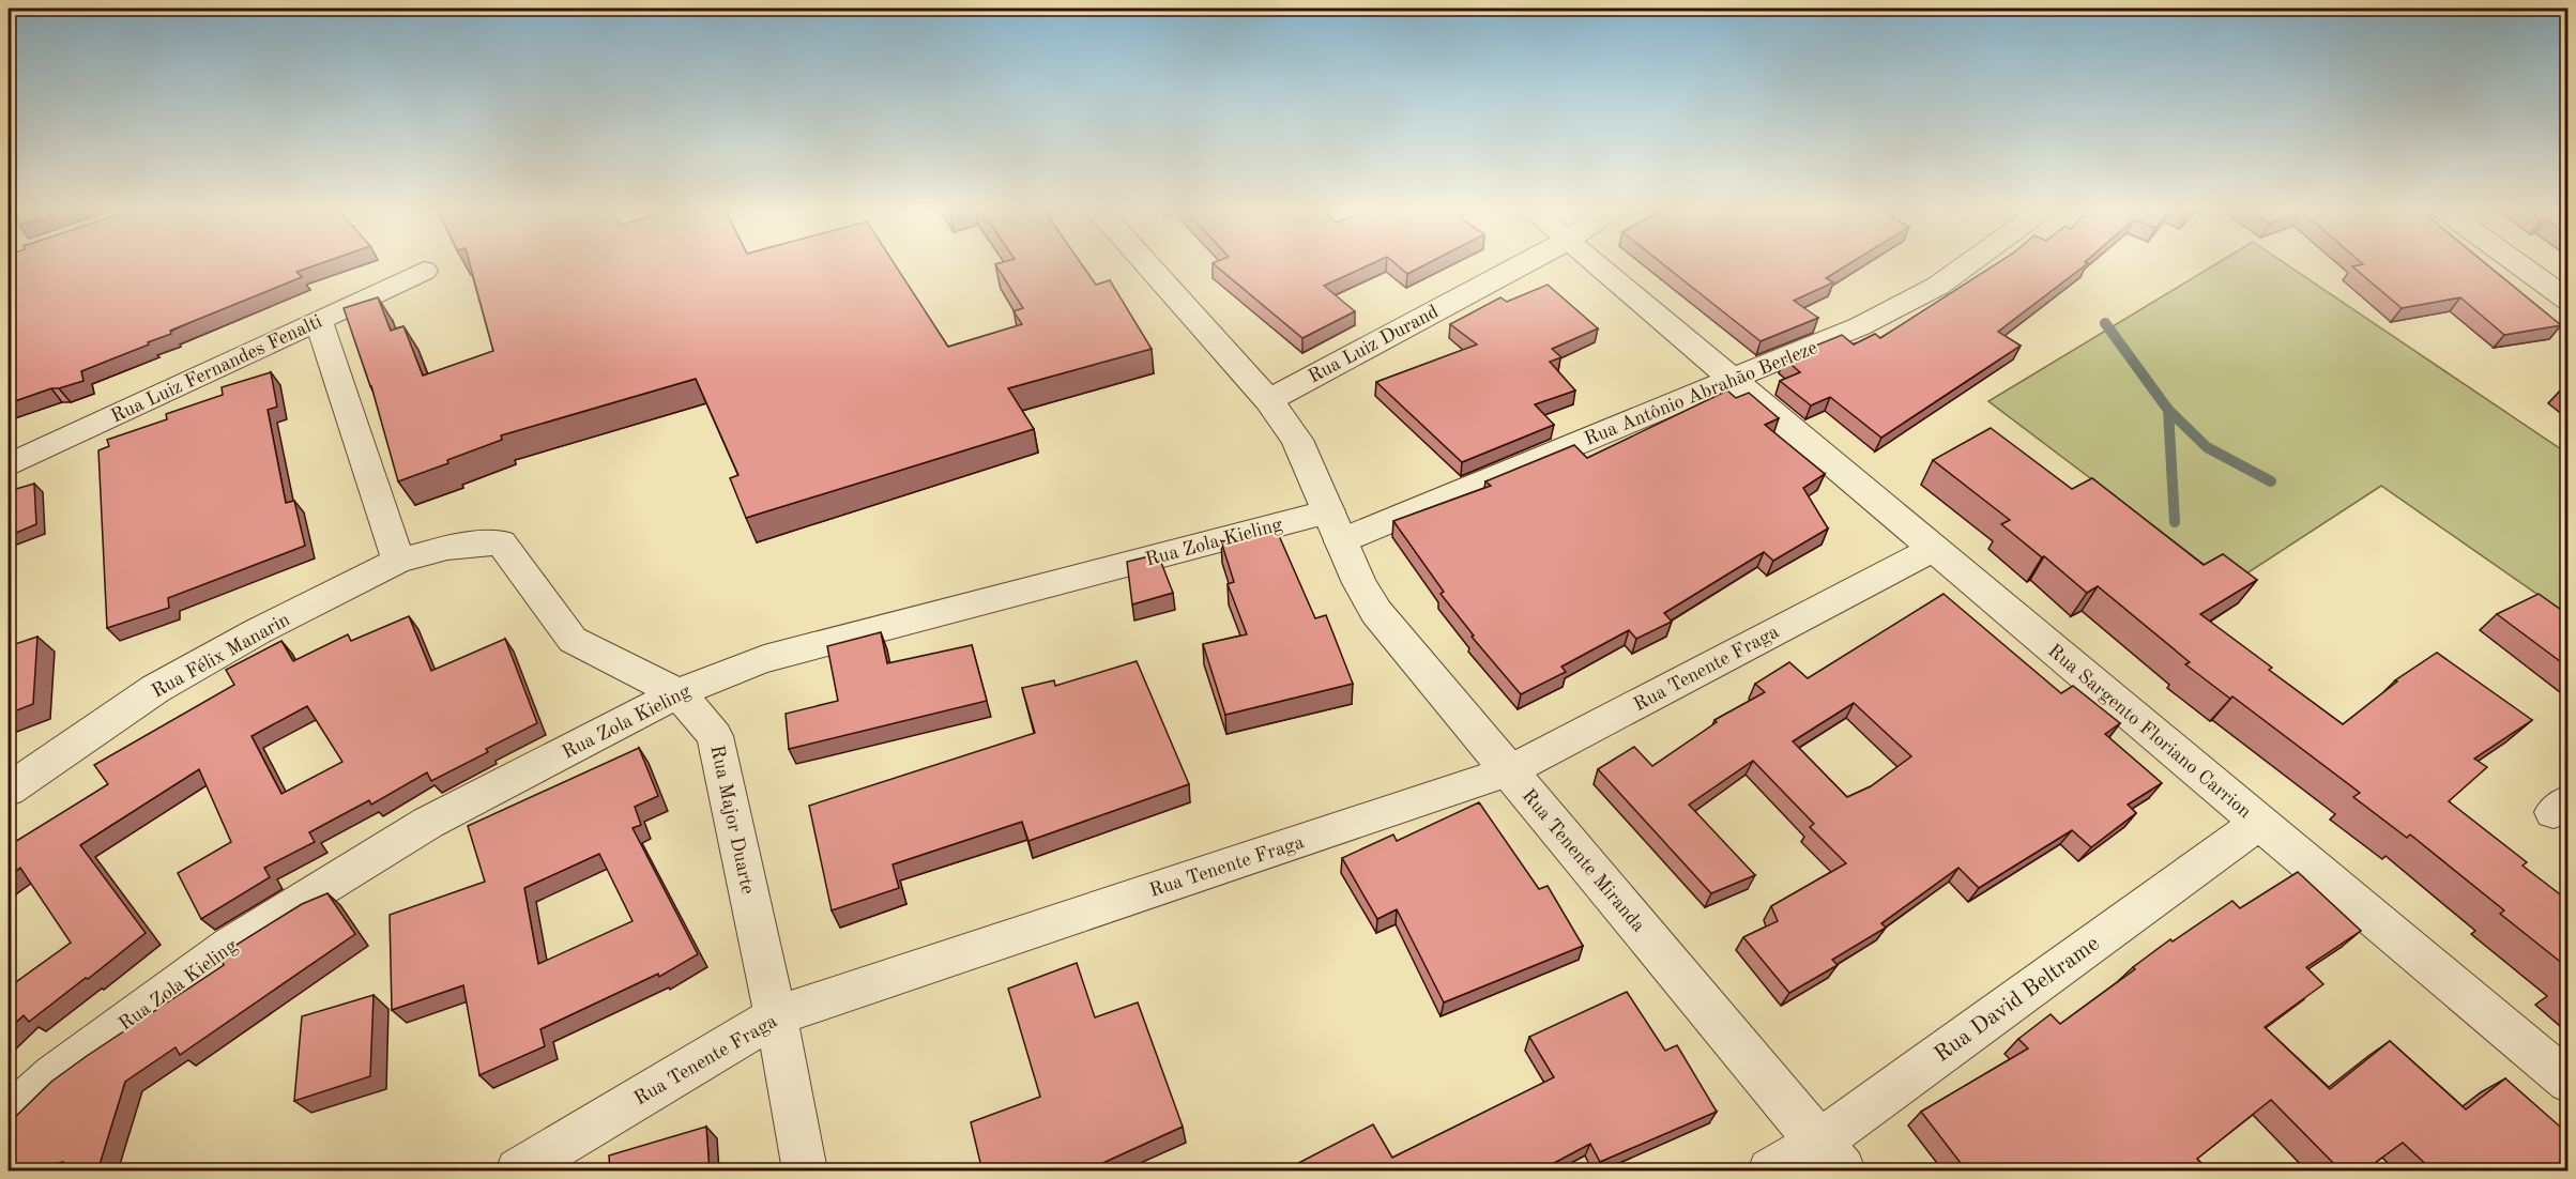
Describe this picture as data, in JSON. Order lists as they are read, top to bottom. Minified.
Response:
{"streets":{"street":["Rua Luiz Durand","Rua Luiz Fernandes Fenalti","Rua Antônio Abrahão Berleze","Rua Zola Kieling","Rua Félix Manarin","Rua Tenente Fraga","Rua Sargento Floriano Carrion","Rua Major Duarte","Rua Tenente Miranda","Rua David Beltrame"]},"crossings":[["Rua Luiz Durand","Rua Tenente Miranda"],["Rua Antônio Abrahão Berleze","Rua Zola Kieling"],["Rua Antônio Abrahão Berleze","Rua Sargento Floriano Carrion"],["Rua Antônio Abrahão Berleze","Rua Tenente Miranda"],["Rua Zola Kieling","Rua Major Duarte"],["Rua Zola Kieling","Rua Tenente Miranda"],["Rua Félix Manarin","Rua Major Duarte"],["Rua Tenente Fraga","Rua Sargento Floriano Carrion"],["Rua Tenente Fraga","Rua Major Duarte"],["Rua Tenente Fraga","Rua Tenente Miranda"],["Rua Sargento Floriano Carrion","Rua David Beltrame"],["Rua Tenente Miranda","Rua David Beltrame"]]}
